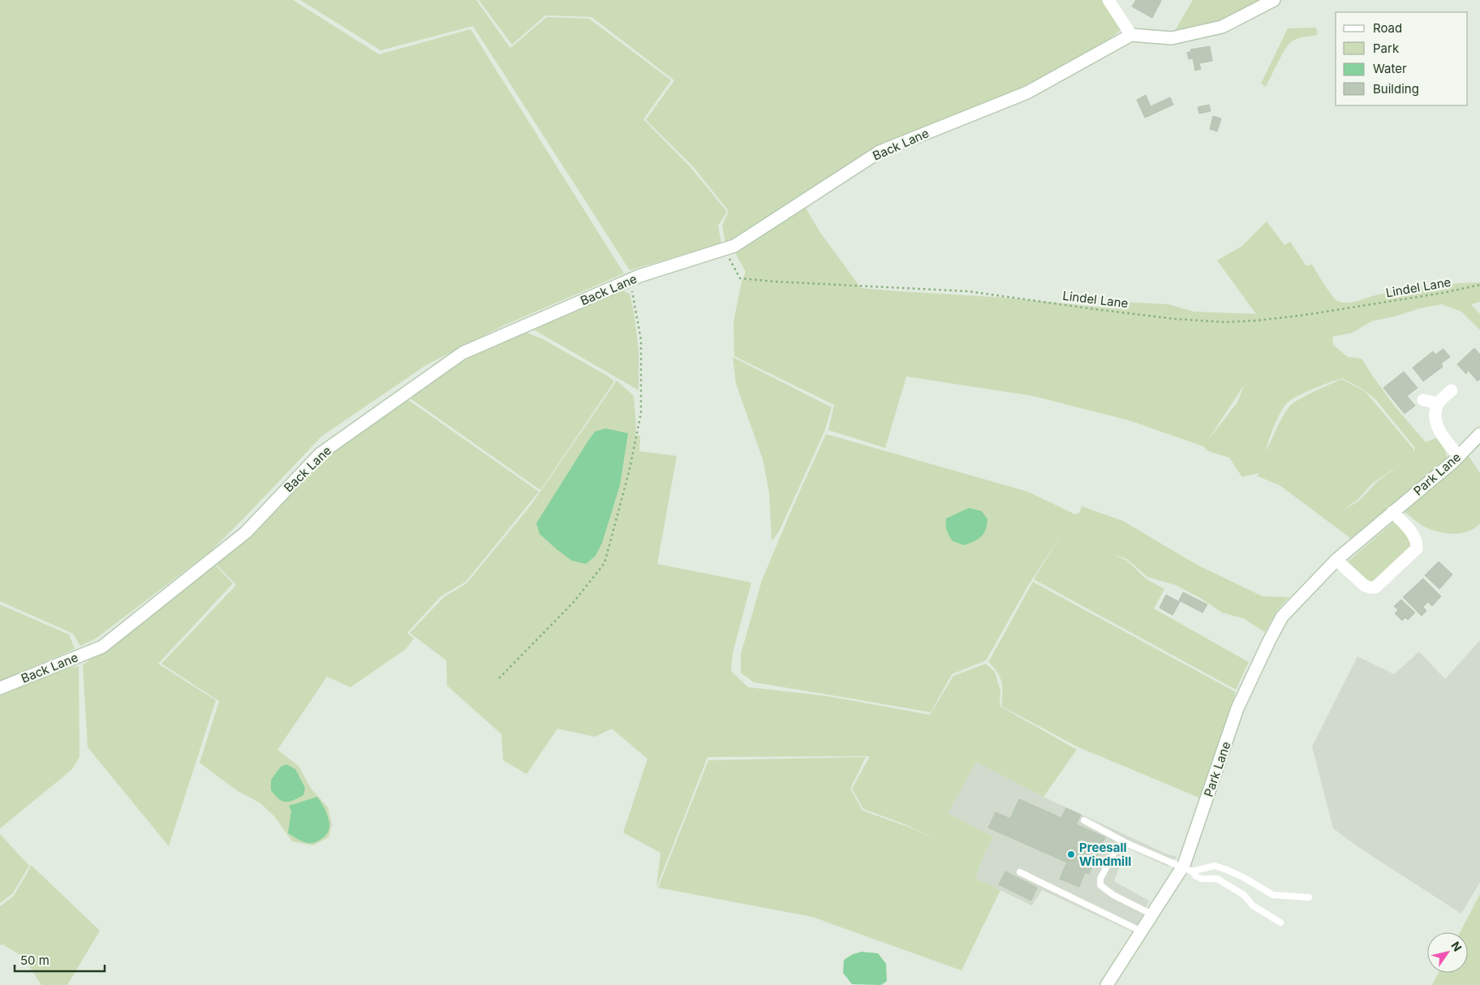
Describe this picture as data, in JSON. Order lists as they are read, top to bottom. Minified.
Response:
{"streets":{"street":["Back Lane","Park Lane"],"path":["Lindel Lane"]},"crossings":[["Back Lane","Lindel Lane"]],"places":["Preesall Windmill"],"legend":["Road","Park","Water","Building"],"scale_bar":"50 m","north":"top right"}
